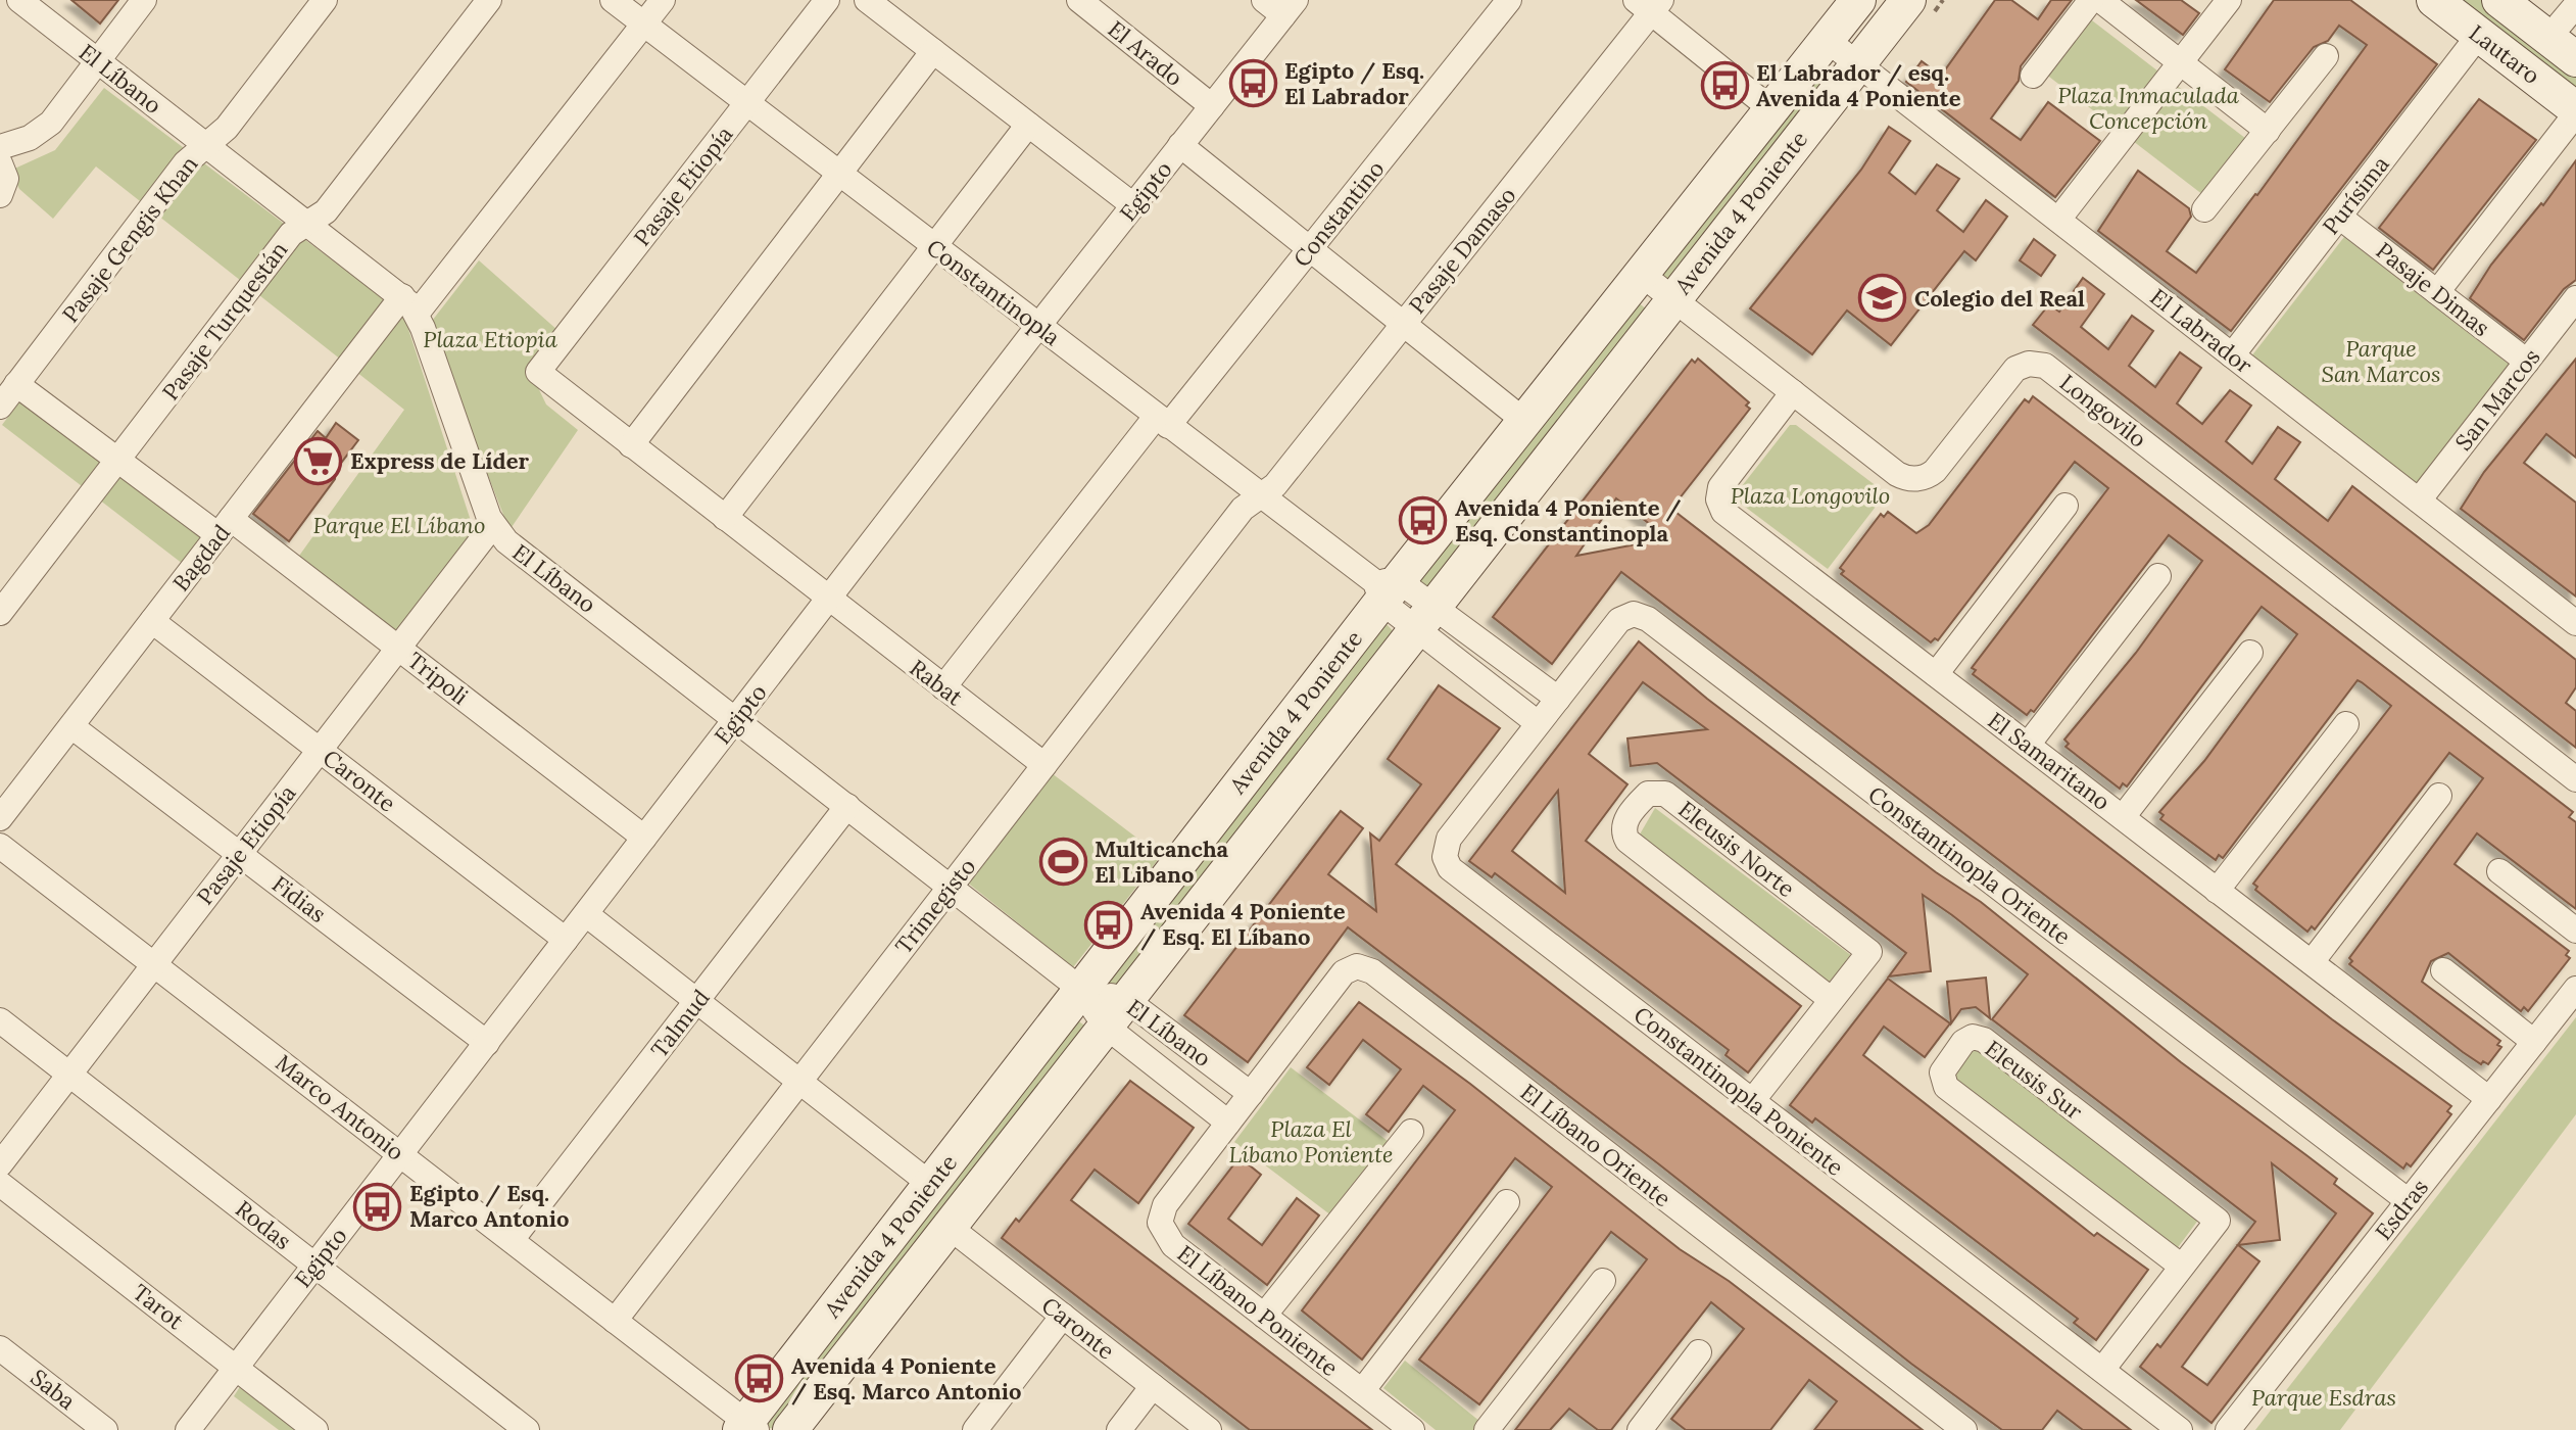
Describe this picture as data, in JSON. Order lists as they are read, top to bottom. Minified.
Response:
{"streets":{"street":["El Arado","Lautaro","El Líbano","Pasaje Etiopía","Egipto","Purísima","Avenida 4 Poniente","Constantino","Pasaje Gengis Khan","Pasaje Damaso","Pasaje Dimas","Constantinopla","Pasaje Turquestán","El Labrador","San Marcos","Longovilo","Bagdad","Tripoli","Rabat","El Samaritano","Caronte","Eleusis Norte","Constantinopla Oriente","Fidias","Trimegisto","Talmud","Eleusis Sur","Constantinopla Poniente","Marco Antonio","El Líbano Oriente","Esdras","Rodas","Tarot","El Líbano Poniente","Saba"]},"crossings":[["El Arado","Egipto"],["Lautaro","Purísima"],["El Líbano","Pasaje Etiopía"],["El Líbano","Egipto"],["El Líbano","Avenida 4 Poniente"],["El Líbano","Pasaje Gengis Khan"],["El Líbano","Pasaje Turquestán"],["El Líbano","Bagdad"],["El Líbano","Trimegisto"],["El Líbano","Talmud"],["El Líbano","El Líbano Oriente"],["El Líbano","El Líbano Poniente"],["Pasaje Etiopía","Constantinopla"],["Pasaje Etiopía","Tripoli"],["Pasaje Etiopía","Rabat"],["Pasaje Etiopía","Caronte"],["Pasaje Etiopía","Fidias"],["Pasaje Etiopía","Marco Antonio"],["Pasaje Etiopía","Rodas"],["Egipto","Constantinopla"],["Egipto","Tripoli"],["Egipto","Rabat"],["Egipto","Caronte"],["Egipto","Fidias"],["Egipto","Marco Antonio"],["Egipto","Rodas"],["Egipto","Tarot"],["Purísima","Pasaje Dimas"],["Purísima","El Labrador"],["Avenida 4 Poniente","Constantinopla"],["Avenida 4 Poniente","El Labrador"],["Avenida 4 Poniente","Longovilo"],["Avenida 4 Poniente","Caronte"],["Avenida 4 Poniente","Marco Antonio"],["Constantino","Constantinopla"],["Constantino","Rabat"],["Pasaje Gengis Khan","Tripoli"],["Pasaje Damaso","Constantinopla"],["Pasaje Damaso","Trimegisto"],["Pasaje Dimas","San Marcos"],["Constantinopla","Bagdad"],["Constantinopla","Constantinopla Oriente"],["Constantinopla","Trimegisto"],["Constantinopla","Constantinopla Poniente"],["Pasaje Turquestán","Tripoli"],["El Labrador","San Marcos"],["Longovilo","El Samaritano"],["Bagdad","Tripoli"],["Bagdad","Caronte"],["Bagdad","Fidias"],["Rabat","Trimegisto"],["El Samaritano","Esdras"],["Eleusis Norte","Constantinopla Poniente"],["Constantinopla Oriente","Constantinopla Poniente"],["Constantinopla Oriente","Esdras"],["Trimegisto","Marco Antonio"],["Talmud","Marco Antonio"],["Eleusis Sur","Constantinopla Poniente"],["El Líbano Oriente","El Líbano Poniente"]],"parks":["Plaza Inmaculada Concepción","Plaza Etiopia","Parque San Marcos","Plaza Longovilo","Parque El Líbano","Plaza El Líbano Poniente","Parque Esdras"],"places":{"bus stop":["Egipto / Esq. El Labrador","El Labrador / esq. Avenida 4 Poniente","Avenida 4 Poniente / Esq. Constantinopla","Avenida 4 Poniente / Esq. El Líbano","Egipto / Esq. Marco Antonio","Avenida 4 Poniente / Esq. Marco Antonio"],"school or university":["Colegio del Real"],"supermarket":["Express de Líder"],"sports":["Multicancha El Libano"]}}
